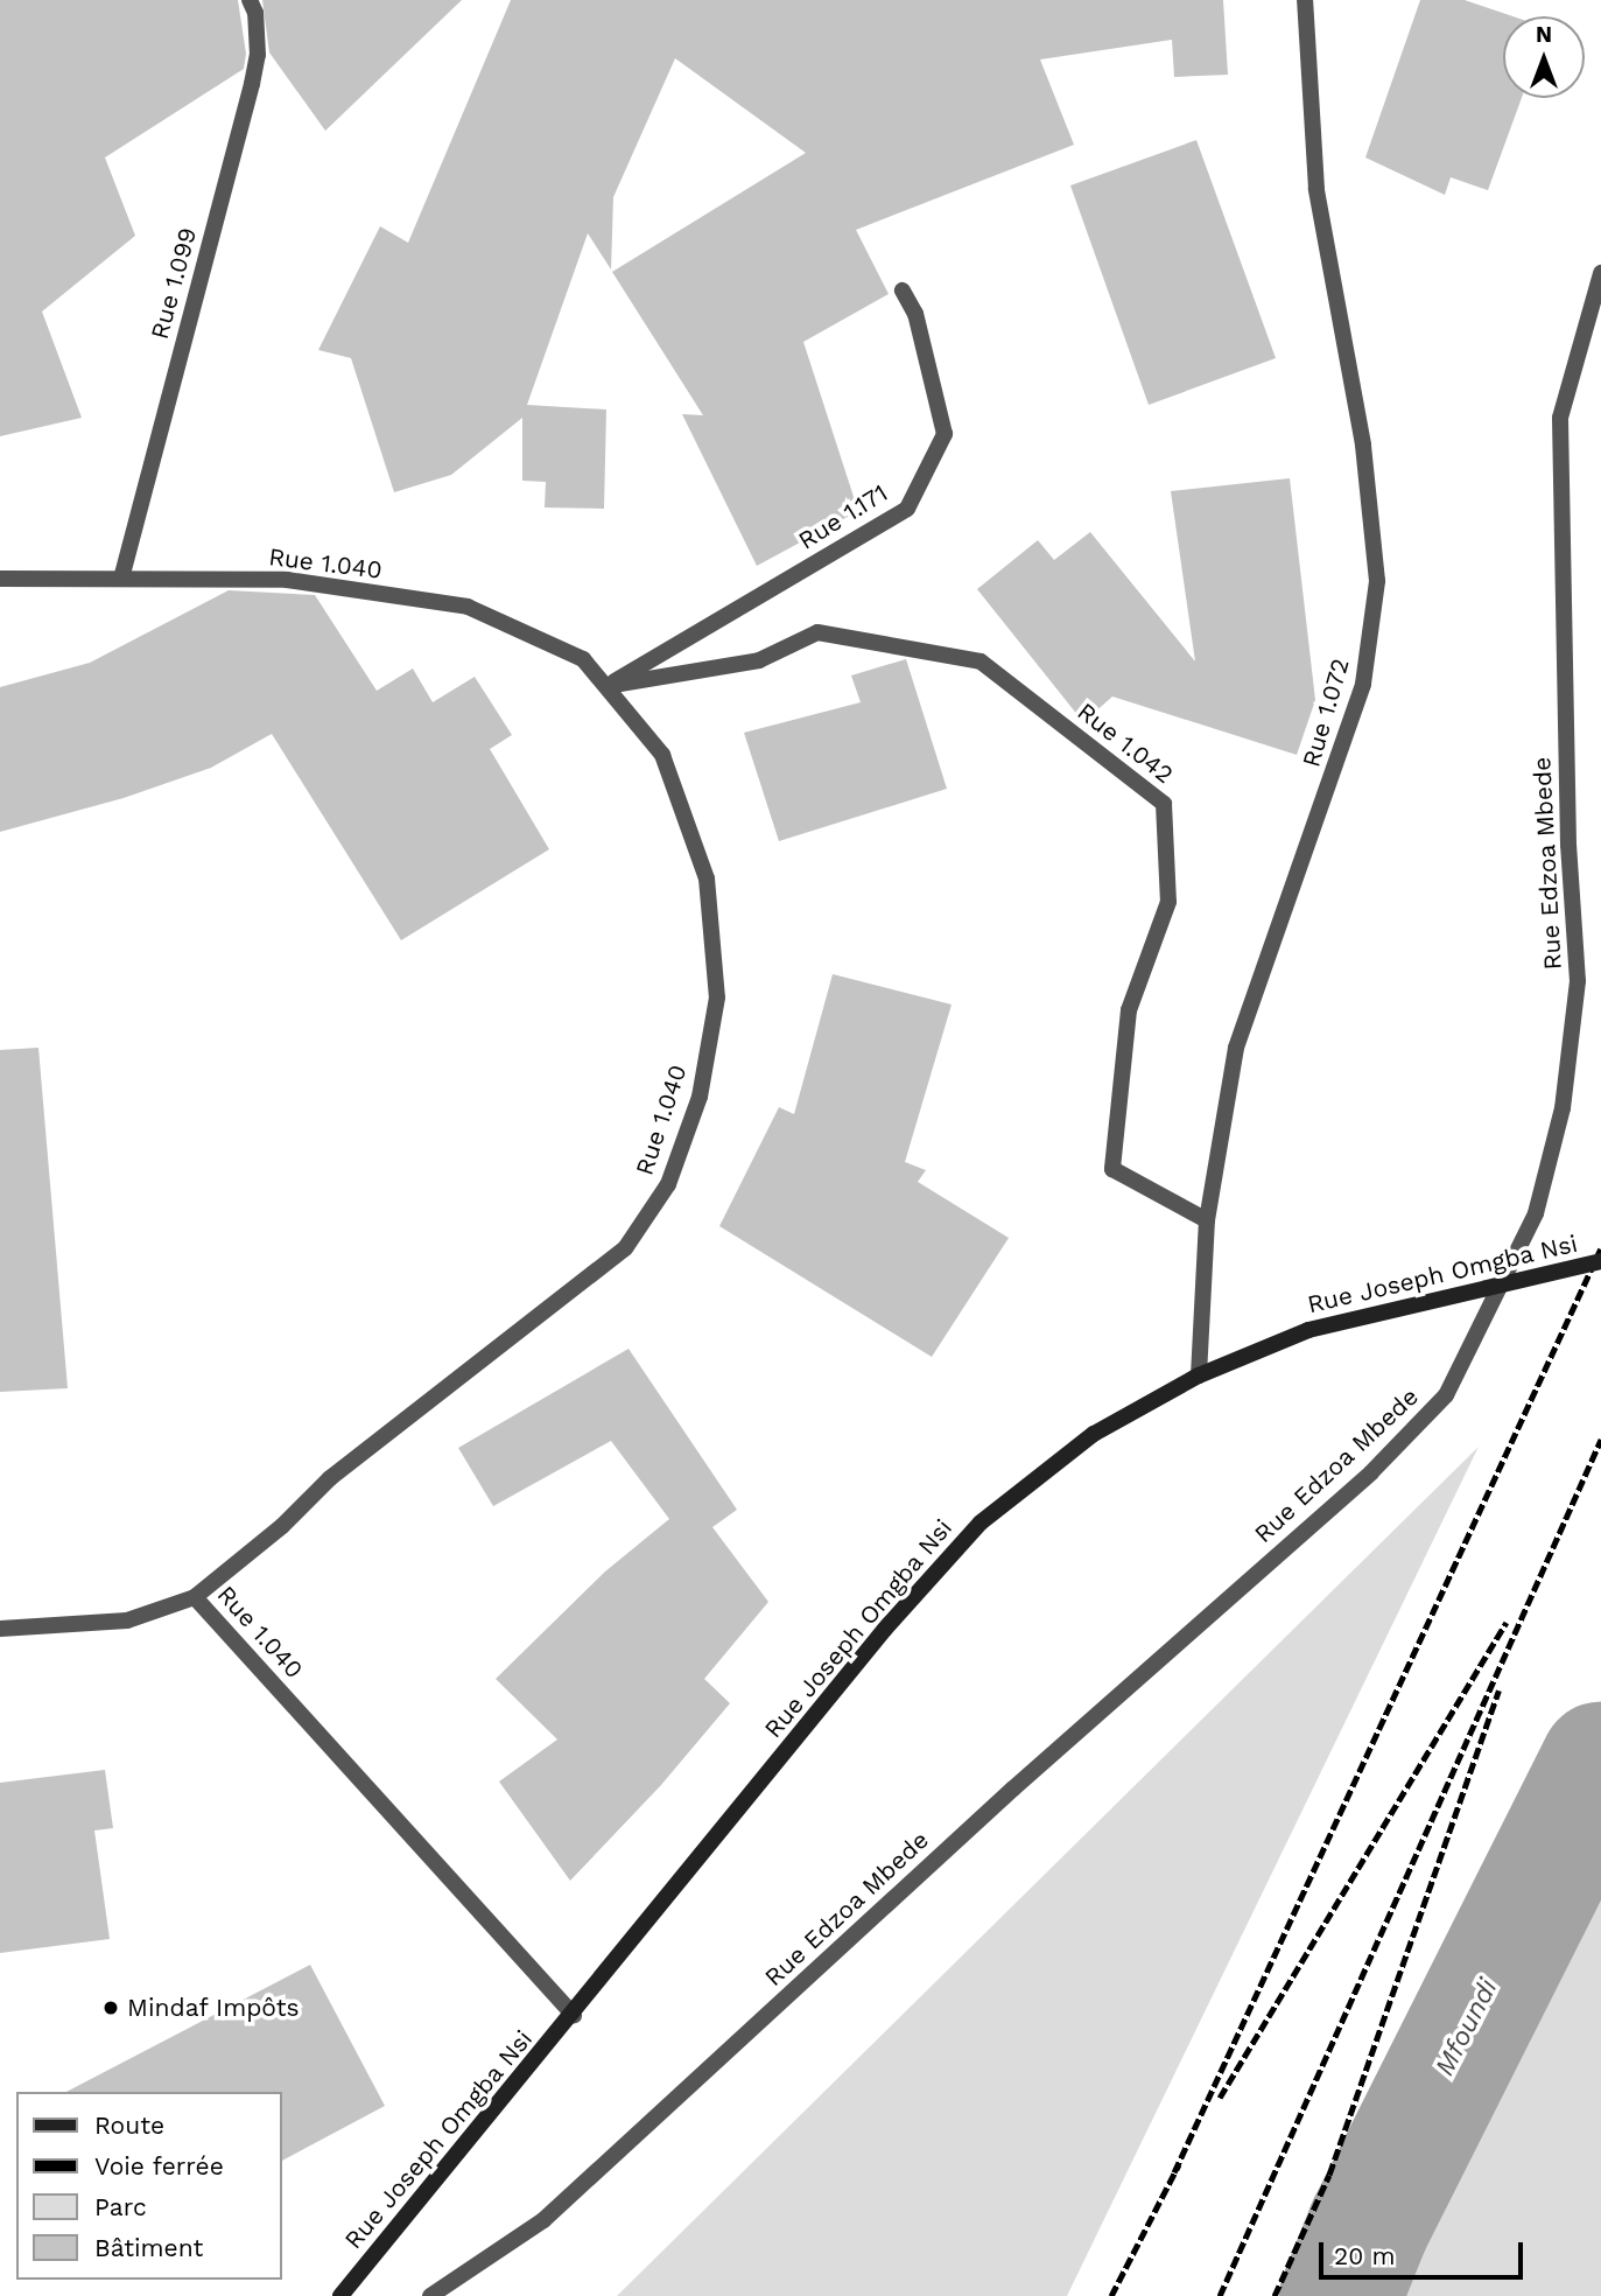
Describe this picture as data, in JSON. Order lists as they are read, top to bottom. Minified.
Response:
{"streets":{"main road":["Rue Joseph Omgba Nsi"],"street":["Rue 1.099","Rue 1.171","Rue 1.040","Rue 1.072","Rue 1.042","Rue Edzoa Mbede"]},"crossings":[["Rue 1.099","Rue 1.040"],["Rue 1.171","Rue 1.040"],["Rue 1.171","Rue 1.042"],["Rue 1.040","Rue 1.042"],["Rue 1.040","Rue Joseph Omgba Nsi"],["Rue 1.072","Rue 1.042"],["Rue 1.072","Rue Joseph Omgba Nsi"]],"water":["Mfoundi"],"places":["Mindaf Impôts"],"legend":["Route","Voie ferrée","Parc","Bâtiment"],"scale_bar":"20 m","north":"top"}
